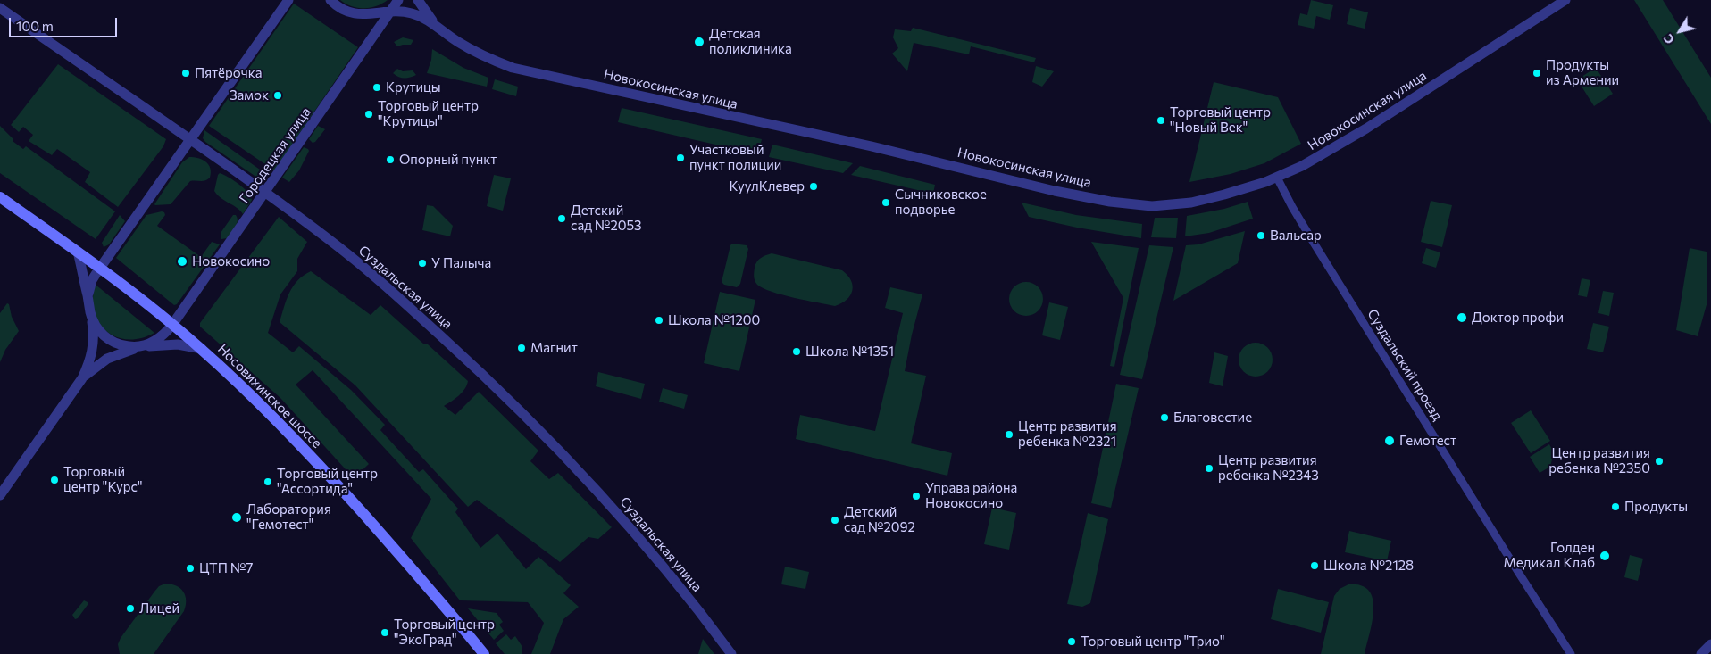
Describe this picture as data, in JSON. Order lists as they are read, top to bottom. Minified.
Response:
{"streets":{"main road":["Носовихинское шоссе"],"street":["Новокосинская улица","Городецкая улица","Суздальская улица","Суздальский проезд"]},"crossings":[["Новокосинская улица","Городецкая улица"],["Новокосинская улица","Суздальский проезд"],["Городецкая улица","Суздальская улица"],["Городецкая улица","Носовихинское шоссе"]],"places":["Детская поликлиника","Пятёрочка","Продукты из Армении","Крутицы","Замок","Торговый центр \"Крутицы\"","Торговый центр \"Новый Век\"","Участковый пункт полиции","Опорный пункт","КуулКлевер","Сычниковское подворье","Детский сад №2053","Вальсар","Новокосино","У Палыча","Доктор профи","Школа №1200","Магнит","Школа №1351","Благовестие","Центр развития ребенка №2321","Гемотест","Центр развития ребенка №2350","Центр развития ребенка №2343","Торговый центр \"Курс\"","Торговый центр \"Ассортида\"","Управа района Новокосино","Продукты","Лаборатория \"Гемотест\"","Детский сад №2092","Голден Медикал Клаб","Школа №2128","ЦТП №7","Лицей","Торговый центр \"ЭкоГрад\"","Торговый центр \"Трио\""],"scale_bar":"100 m","north":"bottom left"}
